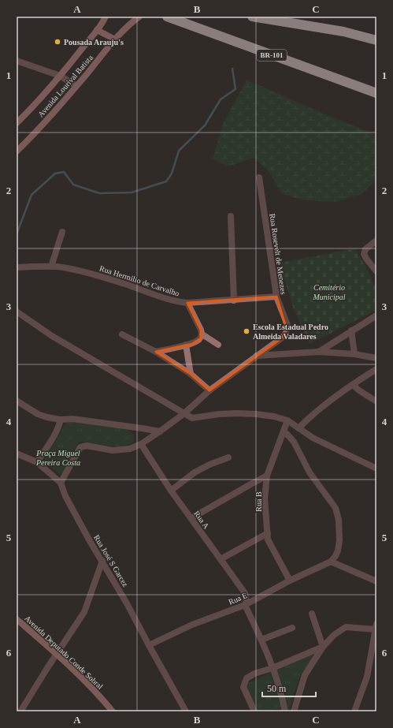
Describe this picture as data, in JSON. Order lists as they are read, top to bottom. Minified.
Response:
{"streets":{"highway":["BR-101"],"main road":["Avenida Lourival Batista","Avenida Deputado Conde Sobral"],"street":["Rua Rosevelt de Menezes","Rua Hermilio de Carvalho","Rua B","Rua A","Rua José S Garcez","Rua E"]},"crossings":[["Rua Rosevelt de Menezes","Rua Hermilio de Carvalho"],["Rua B","Rua E"],["Rua A","Rua E"],["Rua José S Garcez","Rua E"]],"parks":["Cemitério Municipal","Praça Miguel Pereira Costa"],"places":["Pousada Arauju's","Escola Estadual Pedro Almeida Valadares"],"scale_bar":"50 m","grid":{"columns":["A","B","C"],"rows":["1","2","3","4","5","6"]}}
